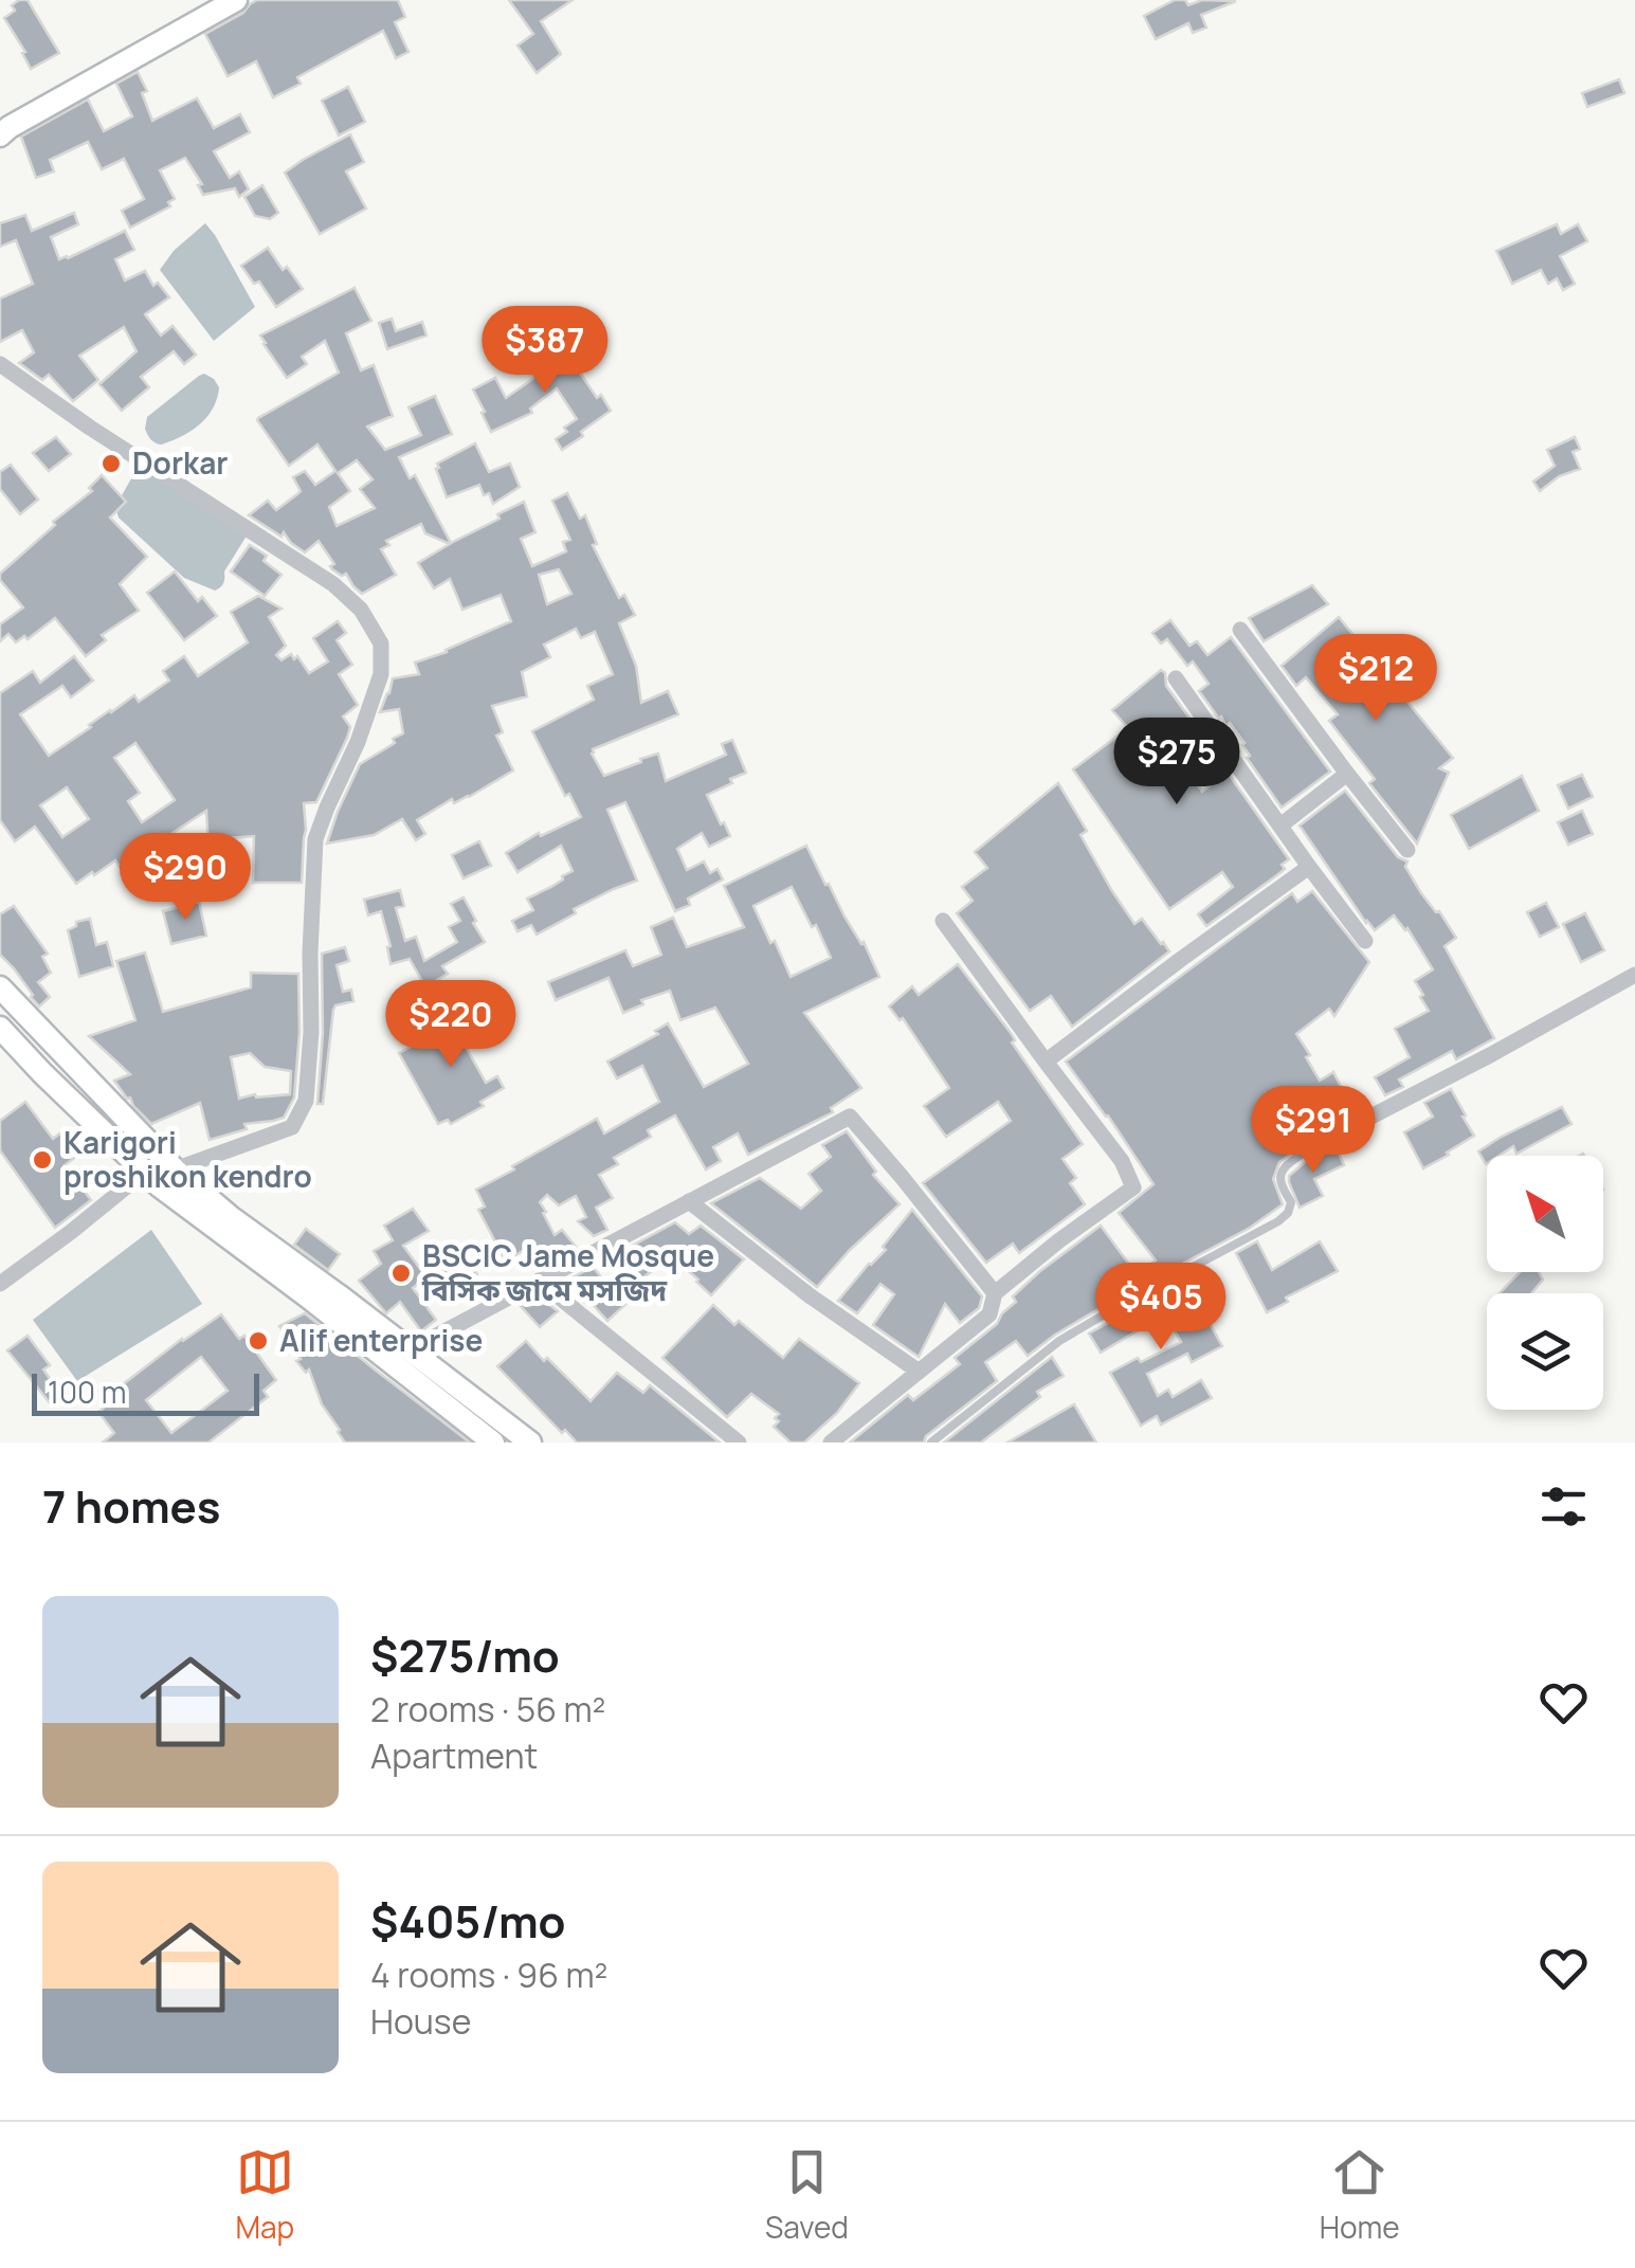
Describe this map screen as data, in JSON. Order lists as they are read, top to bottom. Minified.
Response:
{"places":["Dorkar","Karigori proshikon kendro","BSCIC Jame Mosque বিসিক জামে মসজিদ","Alif enterprise"],"scale_bar":"100 m","north":"top left","page":{"price":["$387","$212","$275","$290","$220","$291","$405"],"scale":"100 m","heading":"7 homes","list":[{"name":"$275/mo","note":"2 rooms · 56 m² · Apartment"},{"name":"$405/mo","note":"4 rooms · 96 m² · House"}],"tabs":["Map","Saved","Home"]}}
